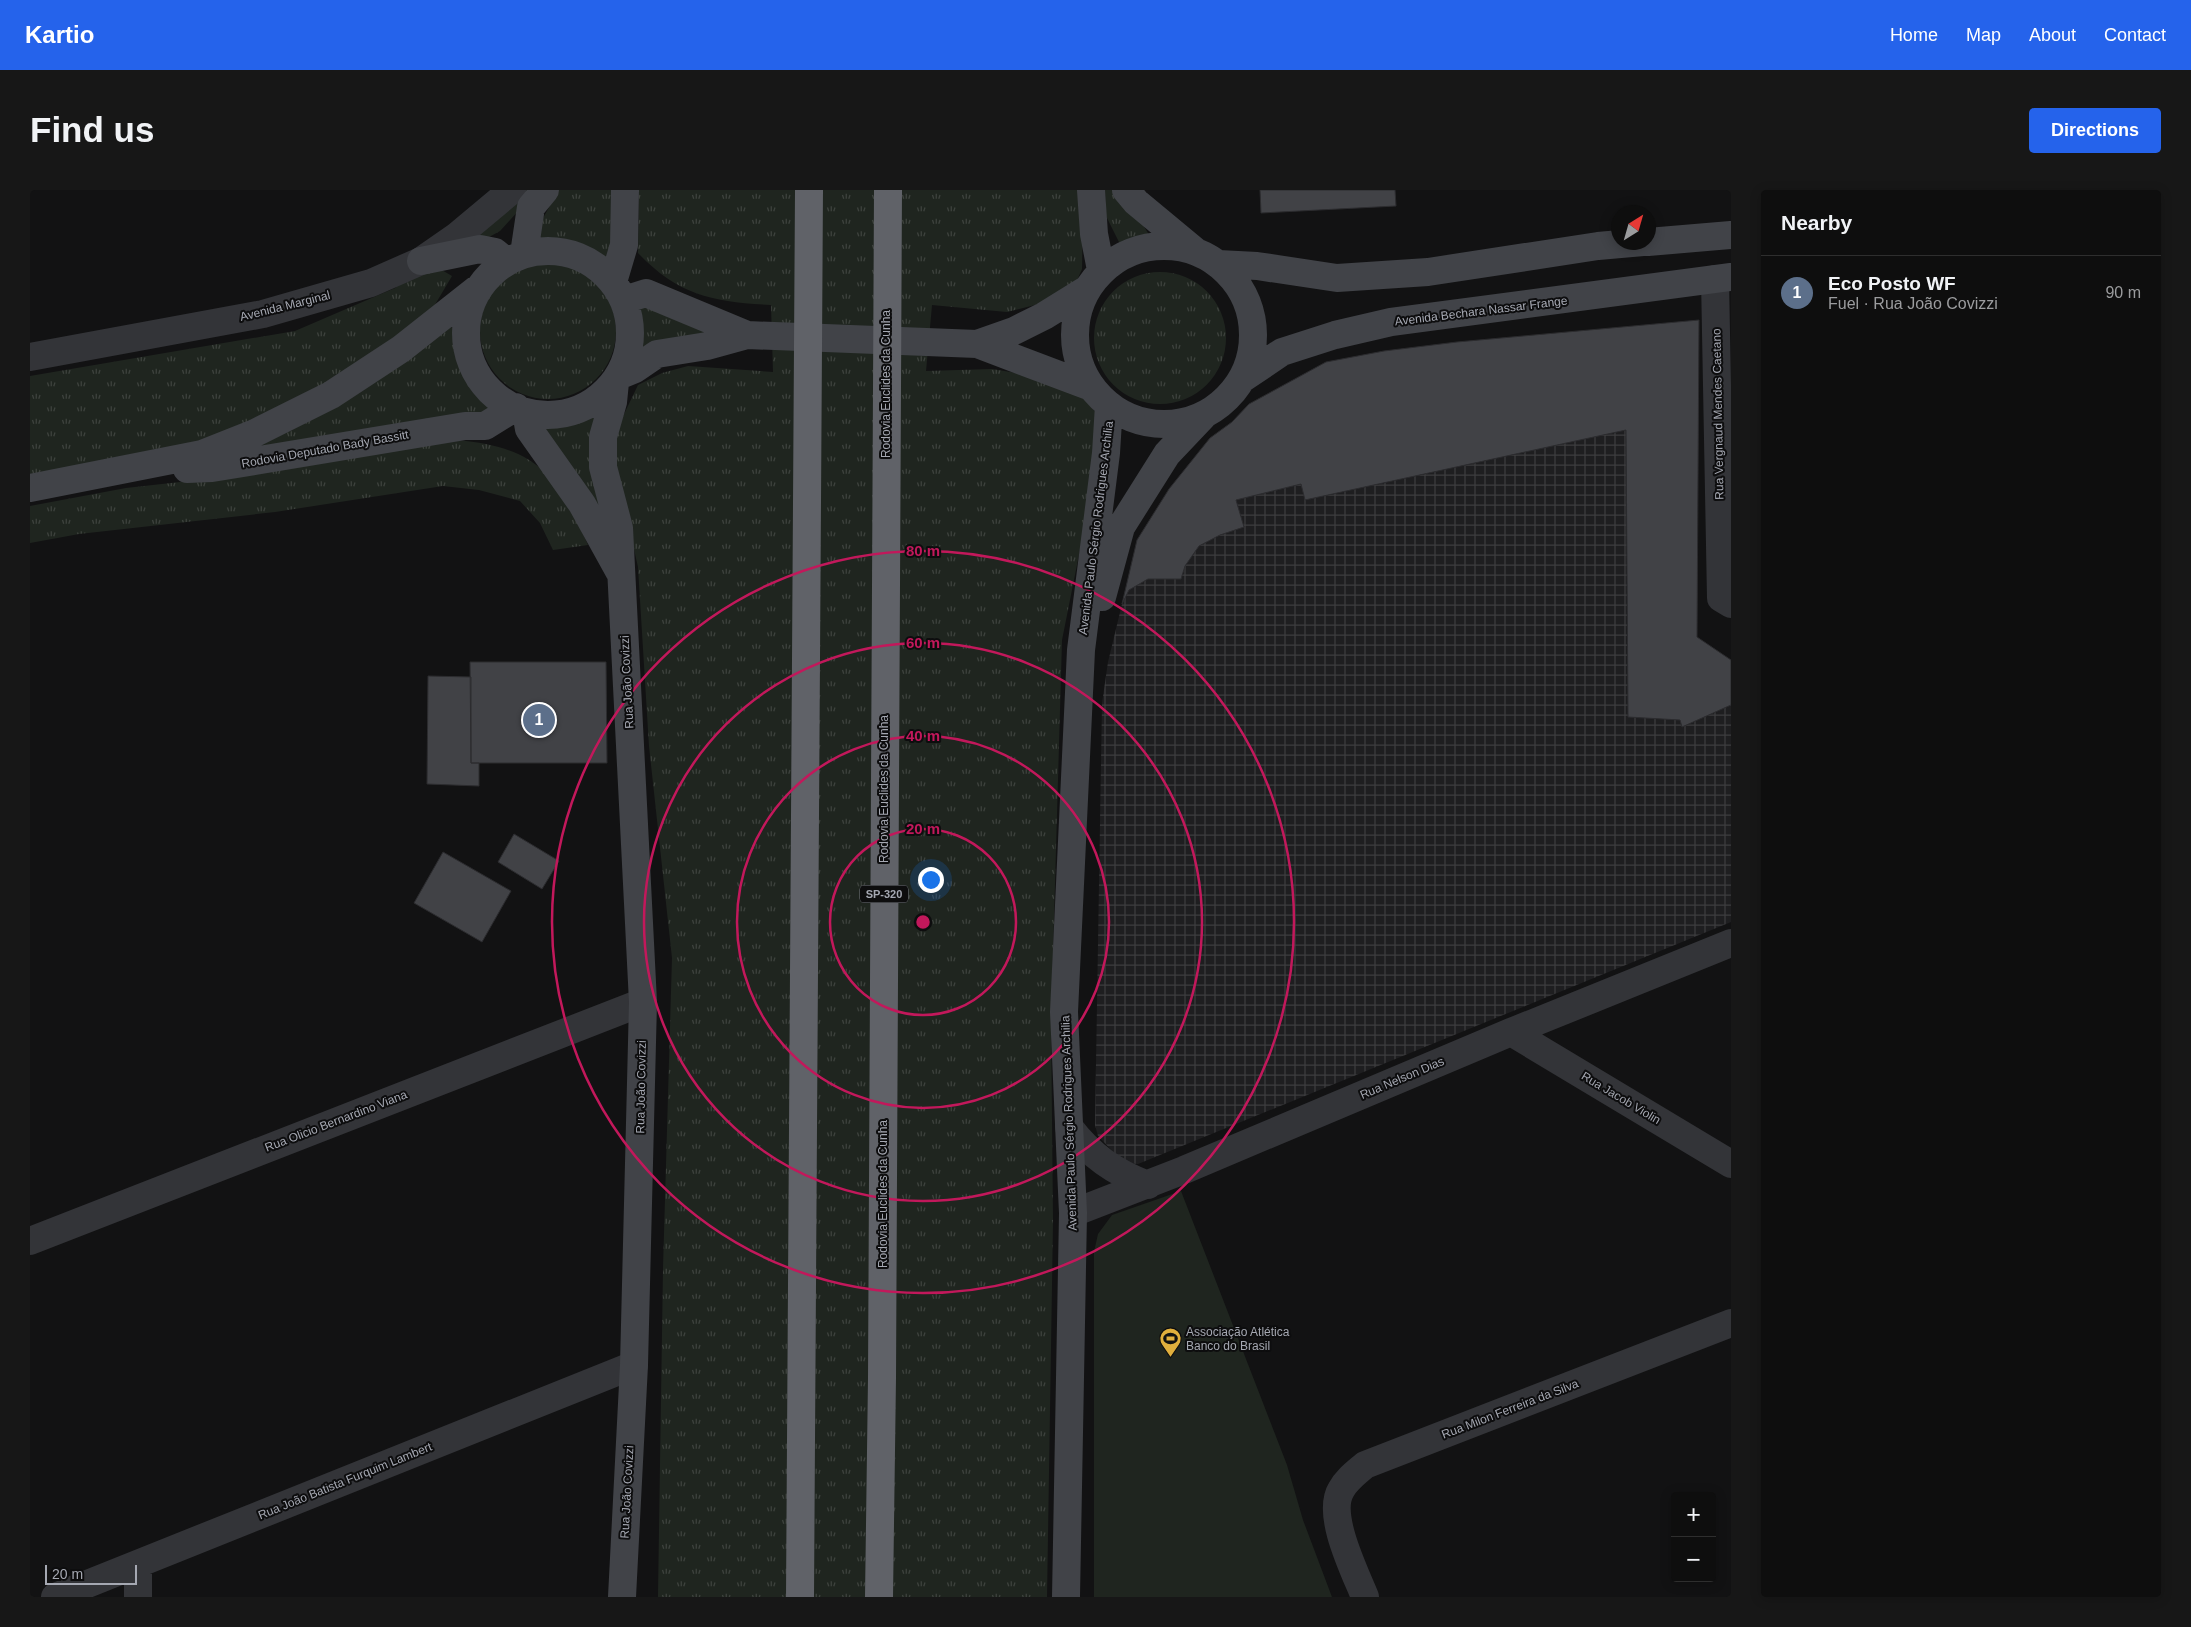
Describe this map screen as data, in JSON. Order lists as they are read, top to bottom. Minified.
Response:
{"streets":{"highway":["Rodovia Euclides da Cunha","SP-320"],"main road":["Avenida Bechara Nassar Frange","Rodovia Deputado Bady Bassitt","Avenida Paulo Sérgio Rodrigues Archilia","Rua João Covizzi"],"street":["Avenida Marginal","Rua Vergnaud Mendes Caetano","Rua Nelson Dias","Rua Jacob Violin","Rua Olicio Bernardino Viana","Rua Milon Ferreira da Silva","Rua João Batista Furquim Lambert"]},"crossings":[["Avenida Bechara Nassar Frange","Rua Vergnaud Mendes Caetano"],["Avenida Bechara Nassar Frange","Avenida Paulo Sérgio Rodrigues Archilia"],["Rodovia Deputado Bady Bassitt","Rua João Covizzi"],["Avenida Paulo Sérgio Rodrigues Archilia","Rua Nelson Dias"],["Rua João Covizzi","Rua Olicio Bernardino Viana"],["Rua João Covizzi","Rua João Batista Furquim Lambert"],["Rua Nelson Dias","Rua Jacob Violin"]],"places":{"sports":["Associação Atlética Banco do Brasil"]},"scale_bar":"20 m","north":"top right","page":{"header":"Kartio","nav":["Home","Map","About","Contact"],"buttons":"Directions","title":"Find us","heading":"Nearby","list":[{"mark":"1","name":"Eco Posto WF","note":"Fuel · Rua João Covizzi","value":"90 m"}],"pins":"1","map_buttons":["+","−"],"scale":"20 m"},"rings":["80 m","60 m","40 m","20 m"]}
